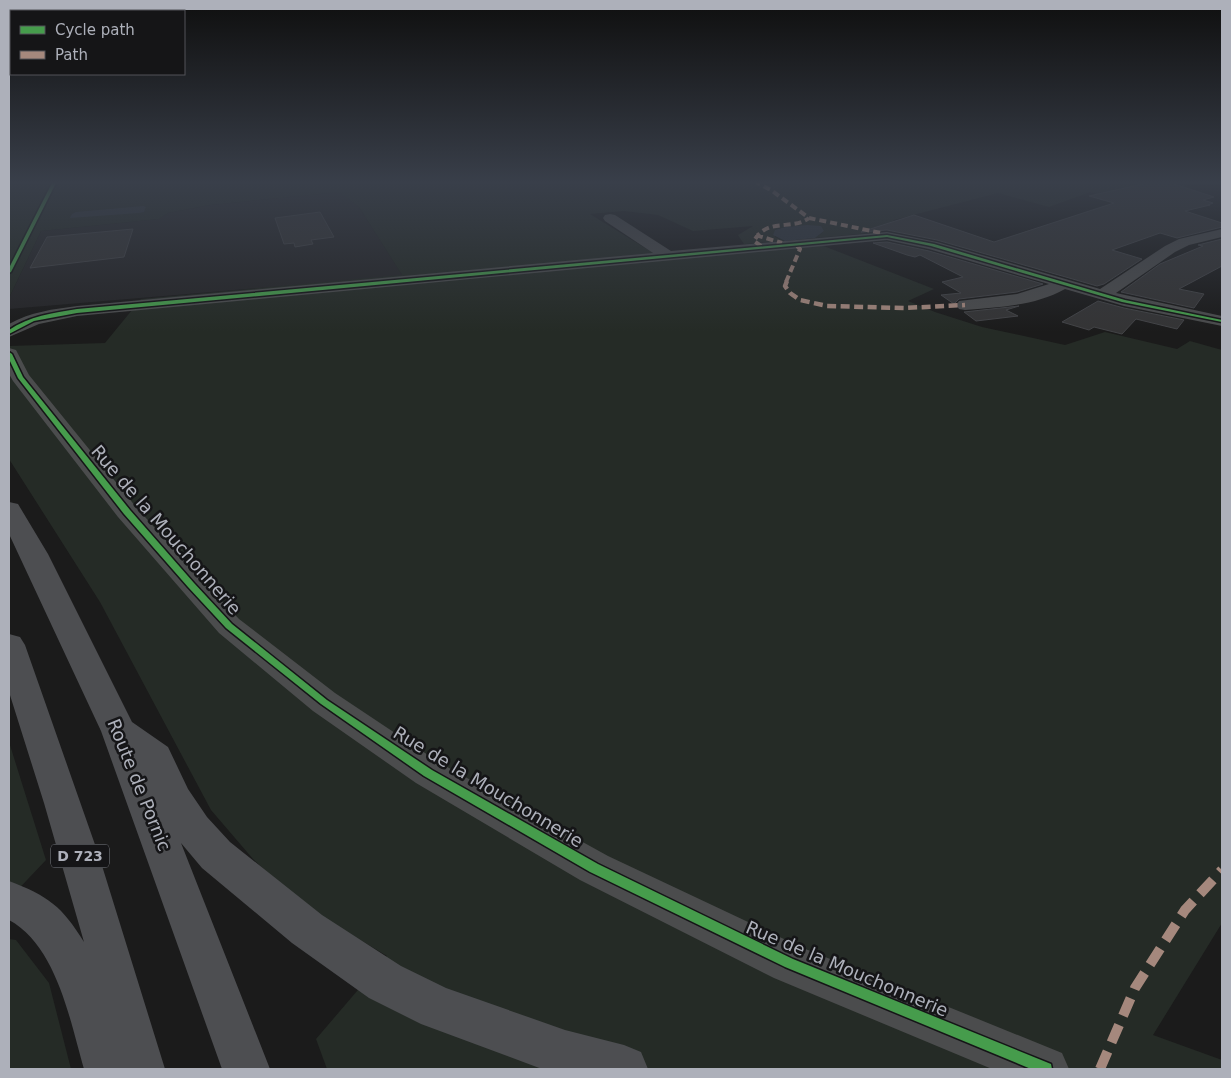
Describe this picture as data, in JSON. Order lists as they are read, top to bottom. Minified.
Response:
{"streets":{"highway":["Route de Pornic","D 723"],"street":["Rue de la Mouchonnerie"]},"legend":["Cycle path","Path"]}
